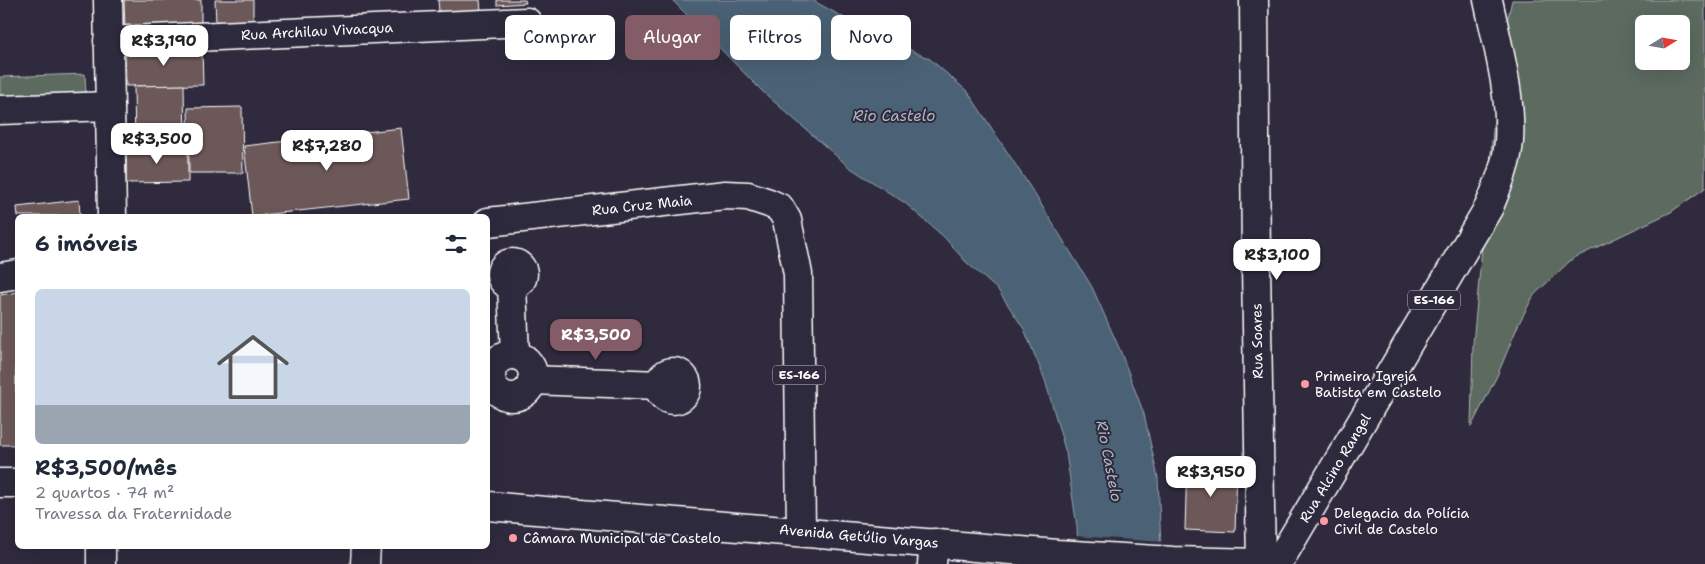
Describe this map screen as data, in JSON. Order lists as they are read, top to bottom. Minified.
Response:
{"streets":{"main road":["Rua Archilau Vivacqua","Rua Cruz Maia","ES-166","Rua Soares","Rua Alcino Rangel","Avenida Getúlio Vargas"]},"crossings":[["Rua Cruz Maia","Avenida Getúlio Vargas"],["Rua Soares","Rua Alcino Rangel"],["Rua Soares","Avenida Getúlio Vargas"],["Rua Alcino Rangel","Avenida Getúlio Vargas"]],"water":["Rio Castelo"],"places":["Primeira Igreja Batista em Castelo","Delegacia da Polícia Civil de Castelo","Câmara Municipal de Castelo"],"north":"right","page":{"chip":["Comprar","Alugar","Filtros","Novo"],"price":["R$3,190","R$3,500","R$7,280","R$3,100","R$3,500","R$3,950"],"heading":"6 imóveis","list":[{"name":"R$3,500/mês","note":"2 quartos · 74 m² · Travessa da Fraternidade"}]}}
